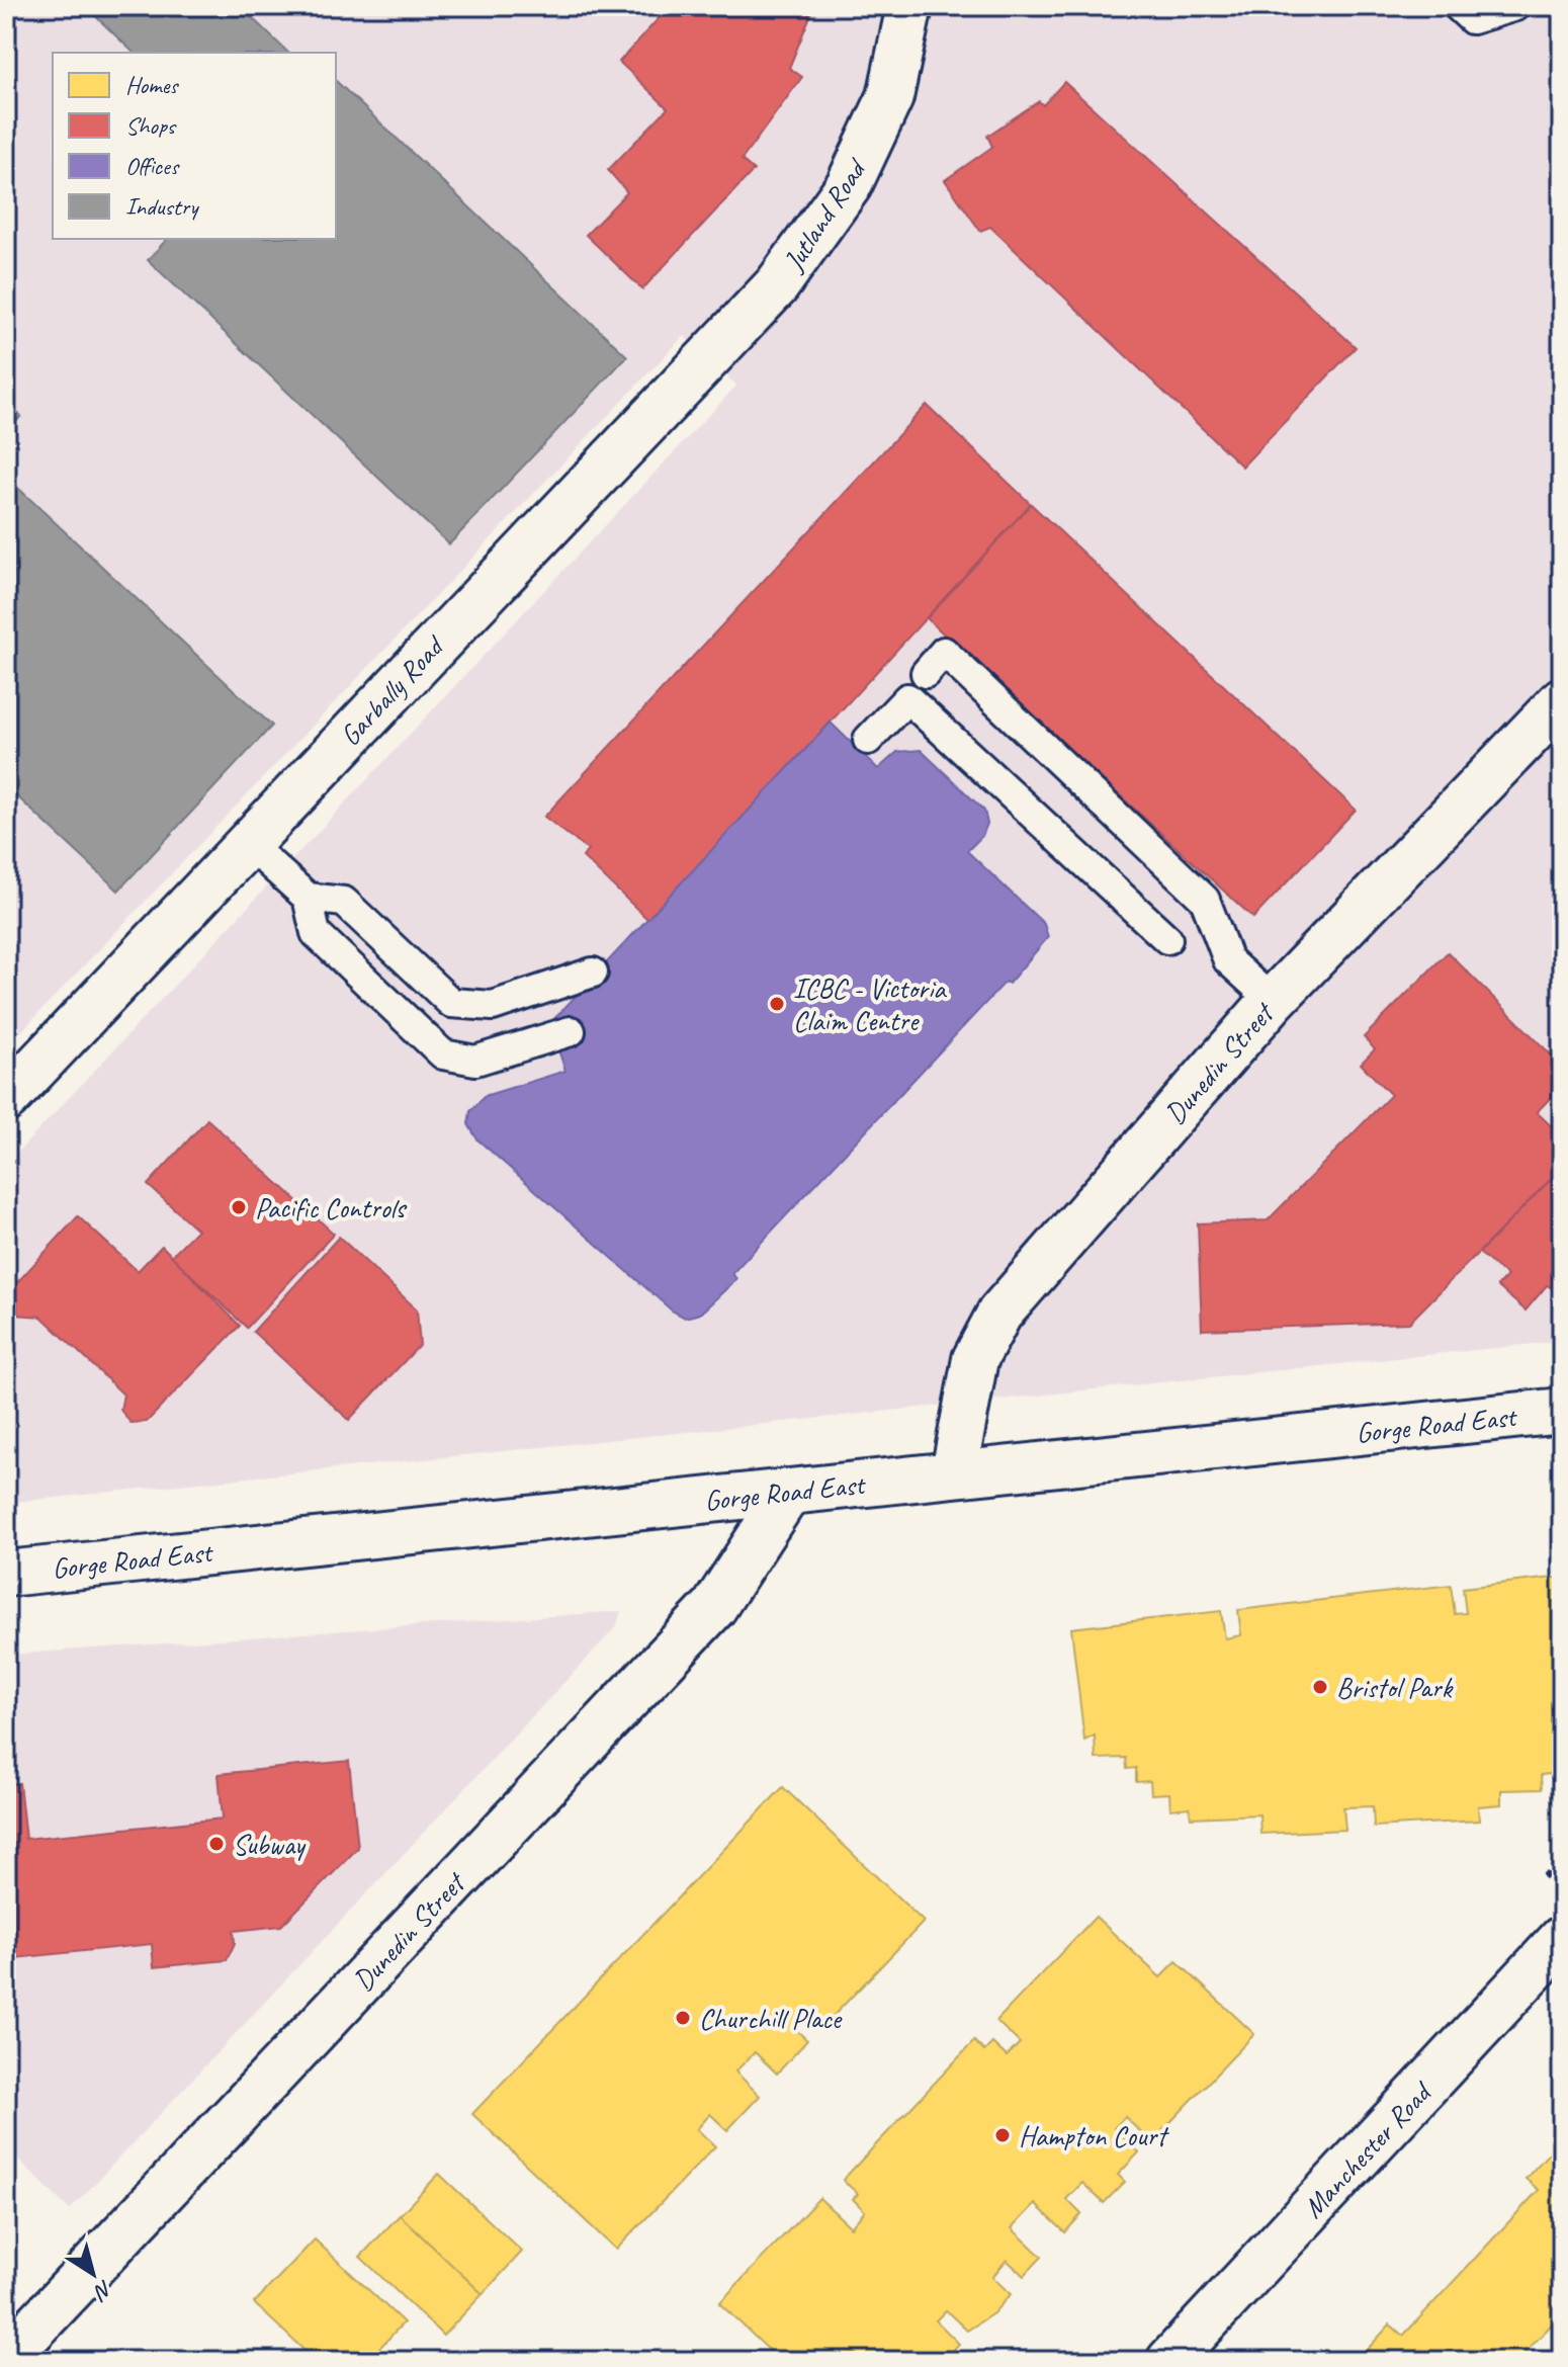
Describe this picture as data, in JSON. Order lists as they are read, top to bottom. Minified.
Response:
{"streets":{"street":["Jutland Road","Garbally Road","Dunedin Street","Gorge Road East","Manchester Road"]},"crossings":[["Jutland Road","Garbally Road"],["Dunedin Street","Gorge Road East"]],"places":["ICBC - Victoria Claim Centre","Pacific Controls","Bristol Park","Subway","Churchill Place","Hampton Court"],"legend":["Homes","Shops","Offices","Industry"],"north":"bottom right"}
